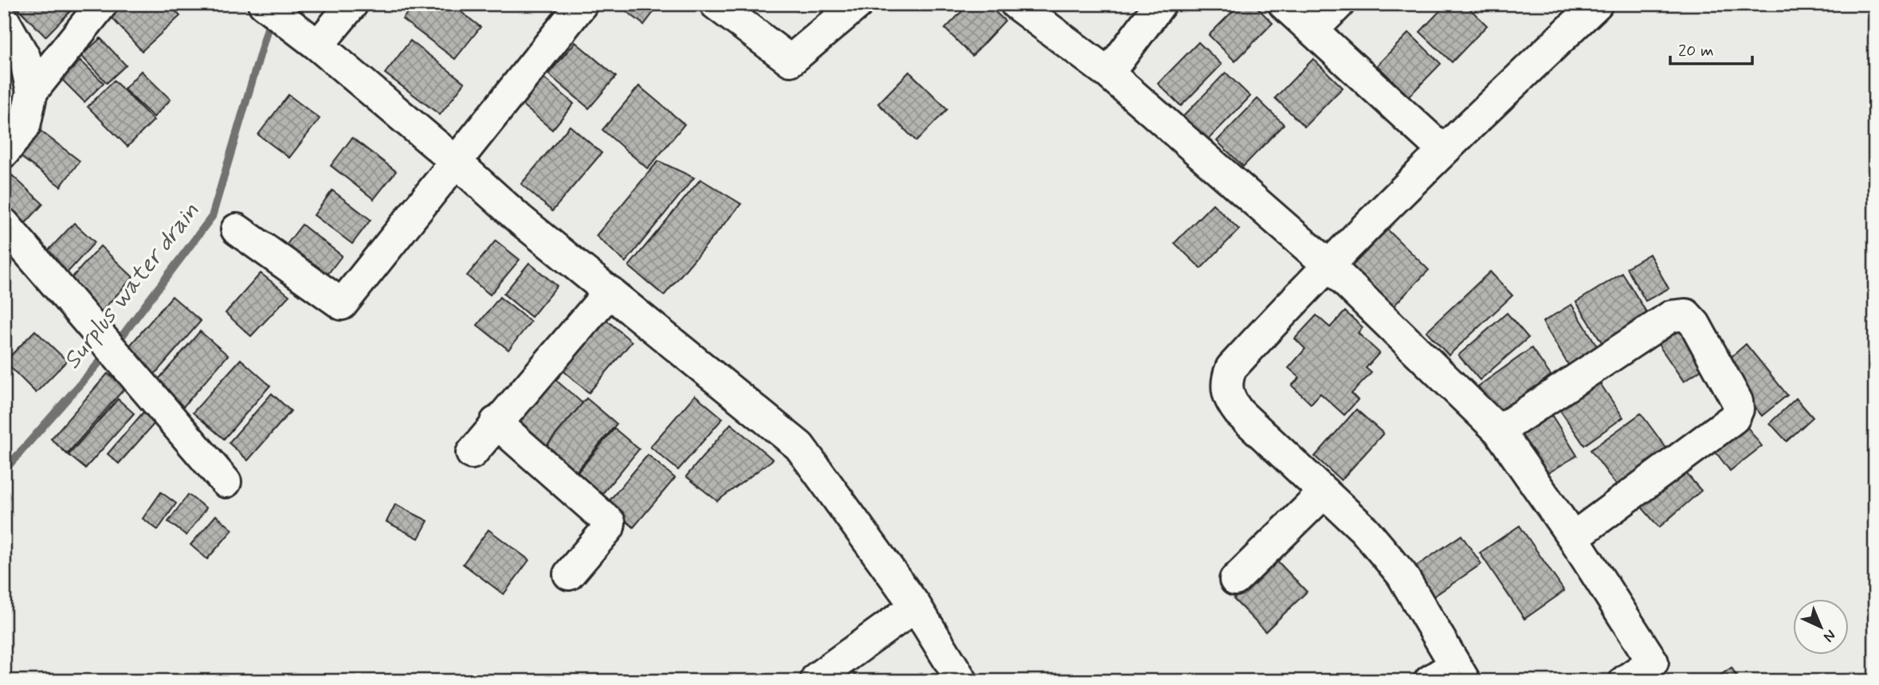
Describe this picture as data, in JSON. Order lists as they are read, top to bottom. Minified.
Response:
{"water":["Surplus water drain"],"scale_bar":"20 m","north":"bottom right"}
